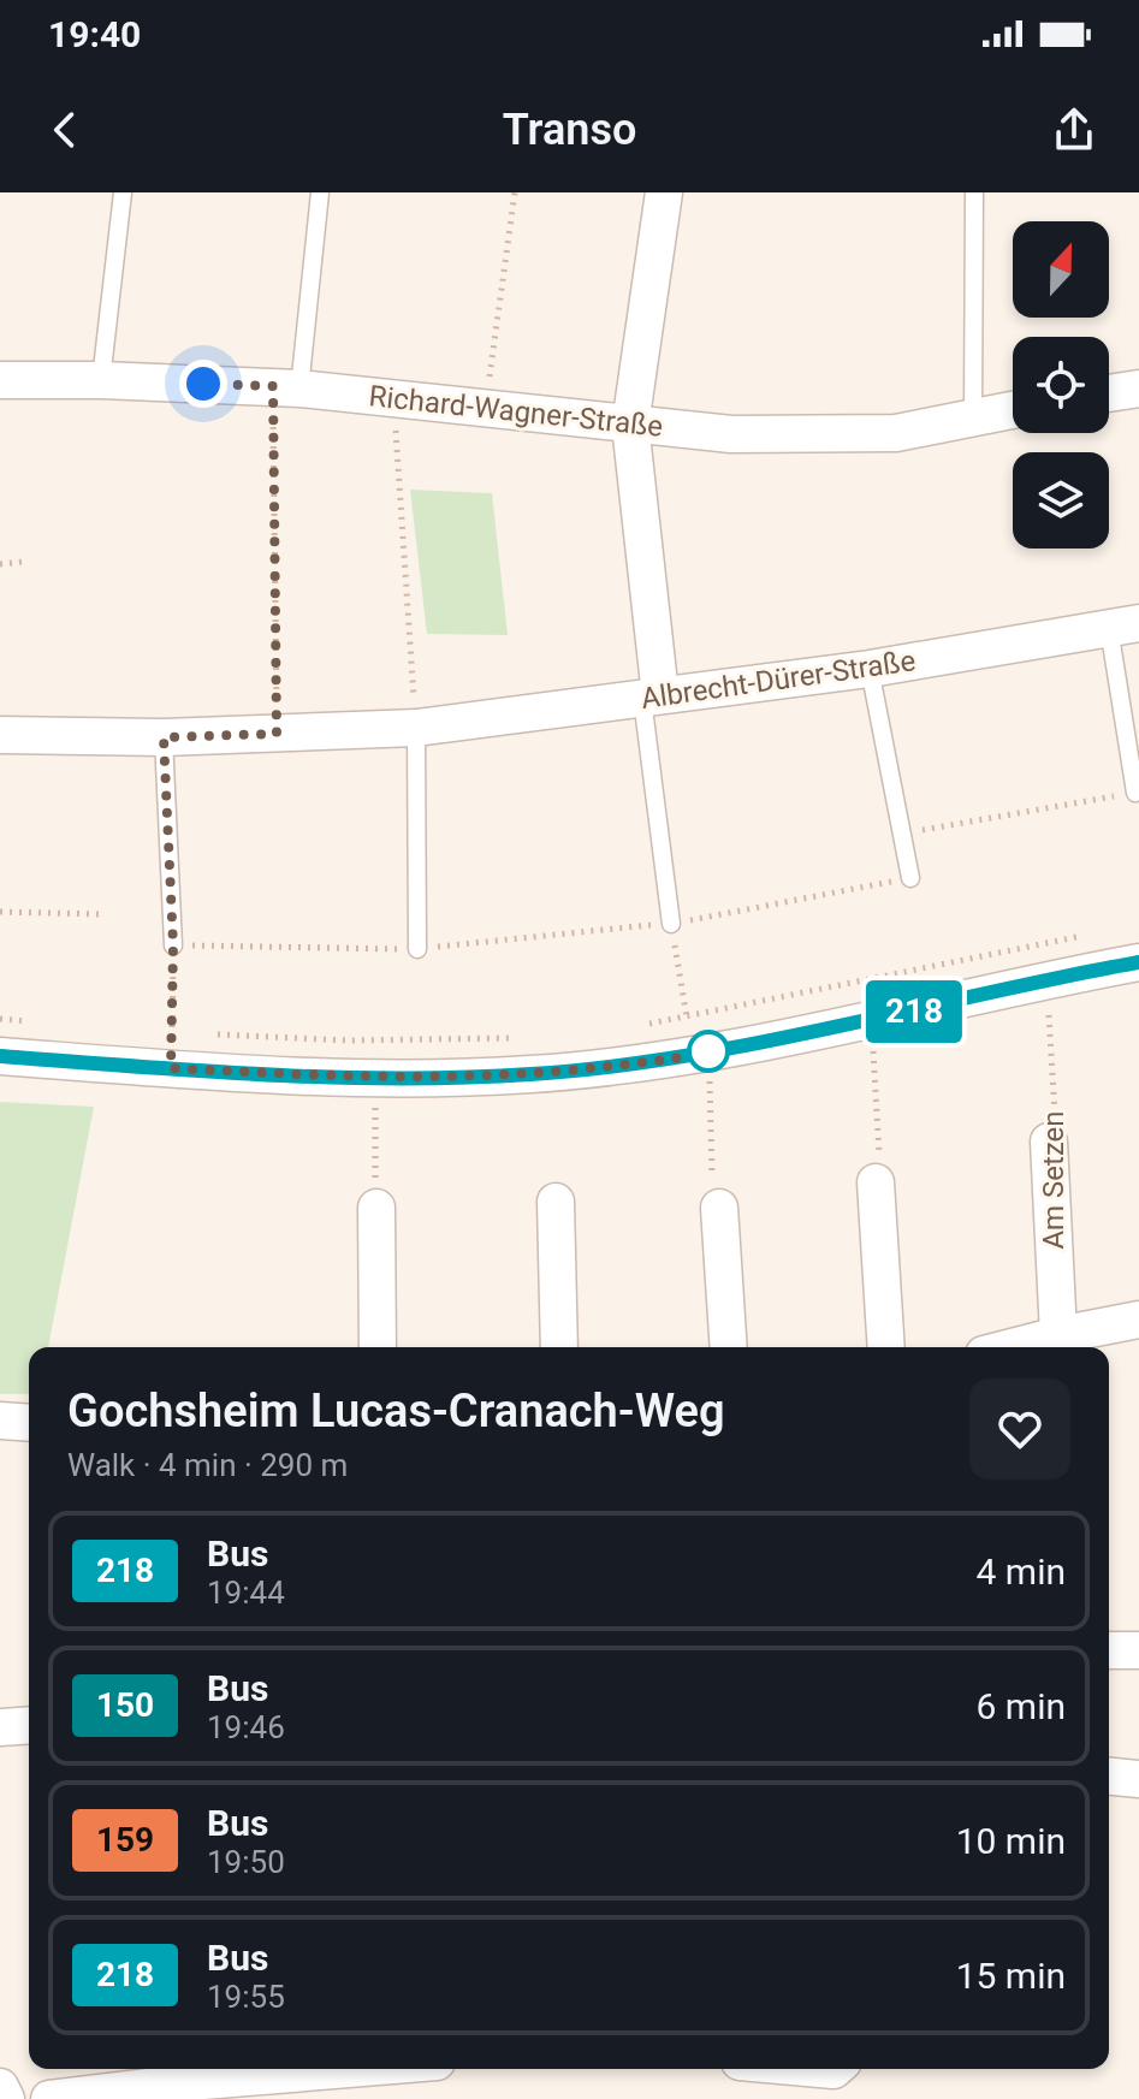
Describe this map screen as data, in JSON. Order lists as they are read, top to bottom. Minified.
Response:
{"streets":{"street":["Richard-Wagner-Straße","Albrecht-Dürer-Straße","Am Setzen"]},"lines":["bus line 218"],"north":"top","page":{"status":"19:40","header":"Transo","on_map":"218","heading":["Gochsheim Lucas-Cranach-Weg","Walk · 4 min · 290 m"],"list":[{"mark":"218","name":"Bus","note":"19:44","value":"4 min"},{"mark":"150","name":"Bus","note":"19:46","value":"6 min"},{"mark":"159","name":"Bus","note":"19:50","value":"10 min"},{"mark":"218","name":"Bus","note":"19:55","value":"15 min"}]}}
